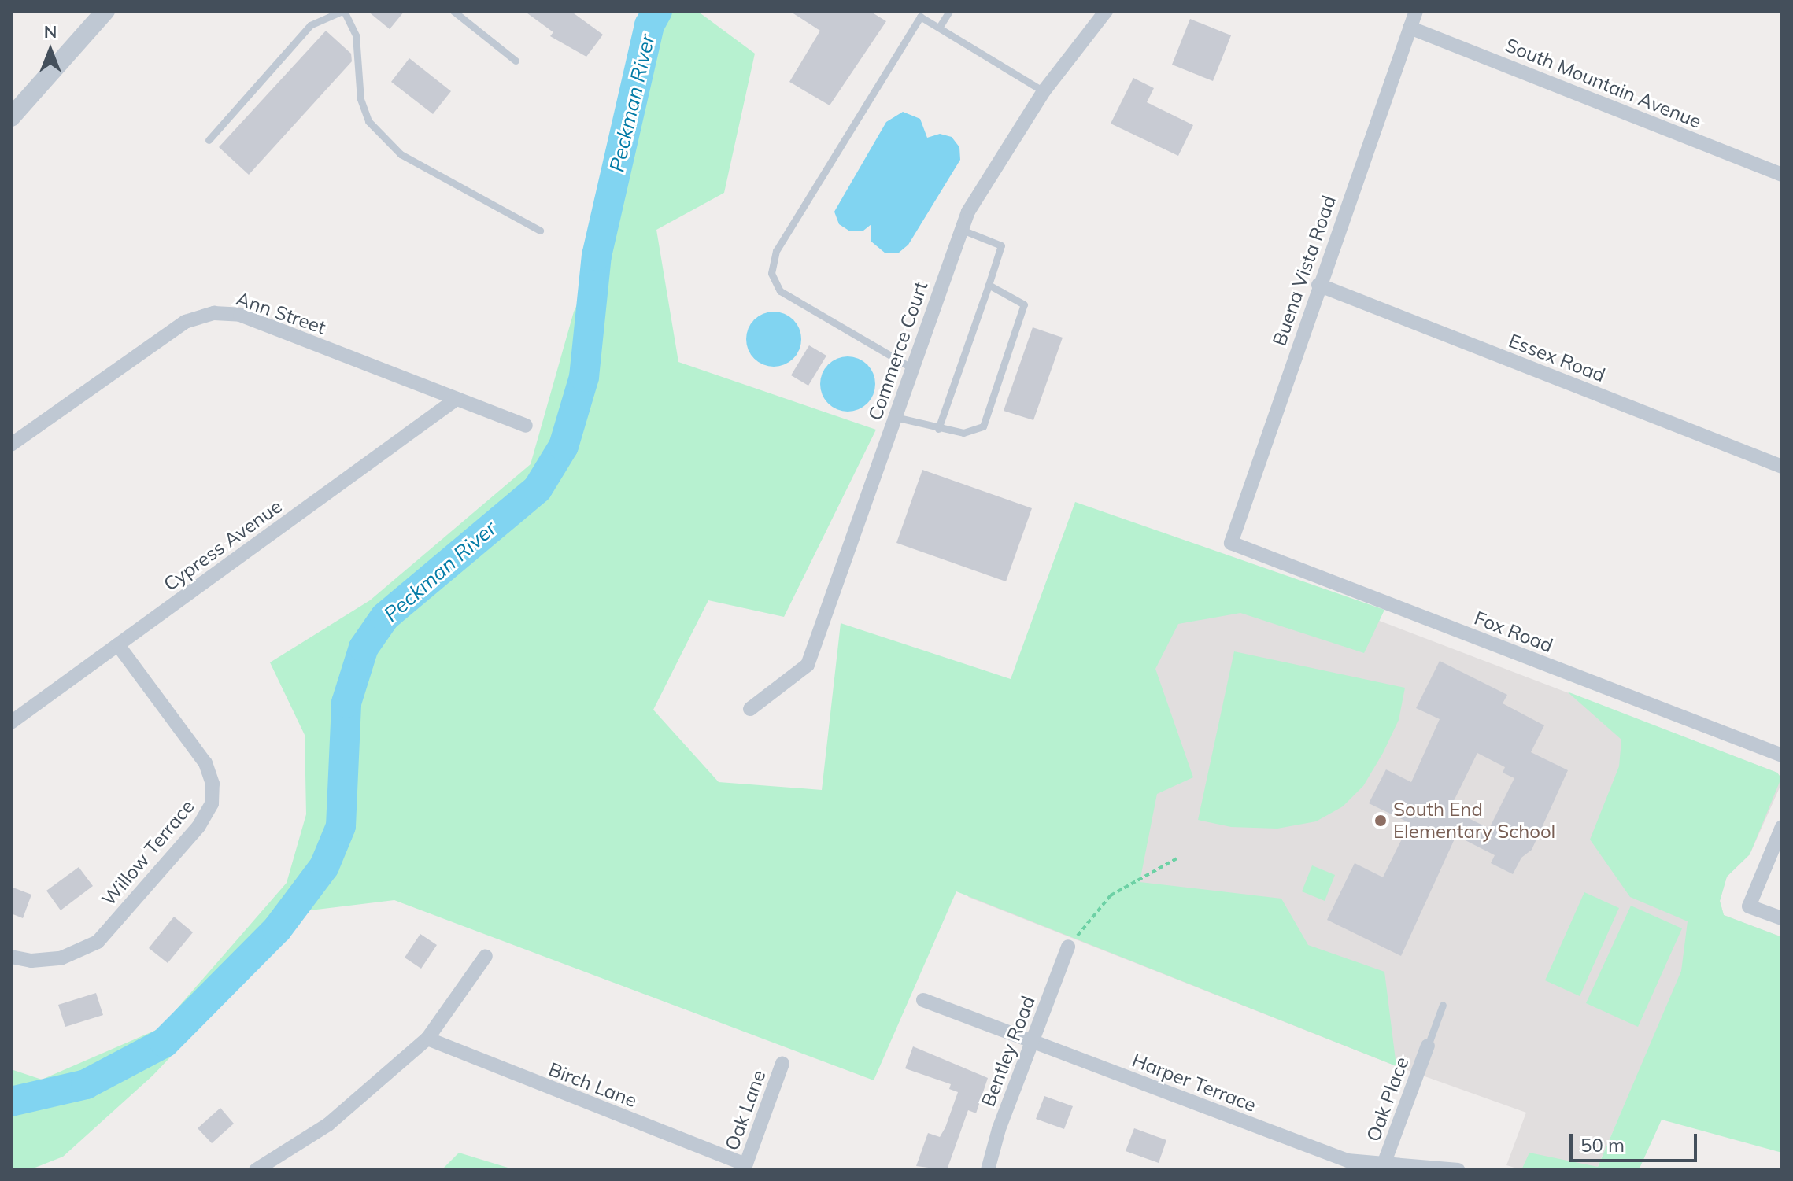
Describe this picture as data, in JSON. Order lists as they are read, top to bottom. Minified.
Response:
{"streets":{"street":["South Mountain Avenue","Buena Vista Road","Ann Street","Commerce Court","Essex Road","Cypress Avenue","Fox Road","Willow Terrace","Bentley Road","Harper Terrace","Birch Lane","Oak Place","Oak Lane"]},"crossings":[["South Mountain Avenue","Buena Vista Road"],["Buena Vista Road","Essex Road"],["Buena Vista Road","Fox Road"],["Ann Street","Cypress Avenue"],["Cypress Avenue","Willow Terrace"],["Bentley Road","Harper Terrace"],["Harper Terrace","Oak Place"],["Birch Lane","Oak Lane"]],"water":["Peckman River"],"places":["South End Elementary School"],"scale_bar":"50 m","north":"top"}
